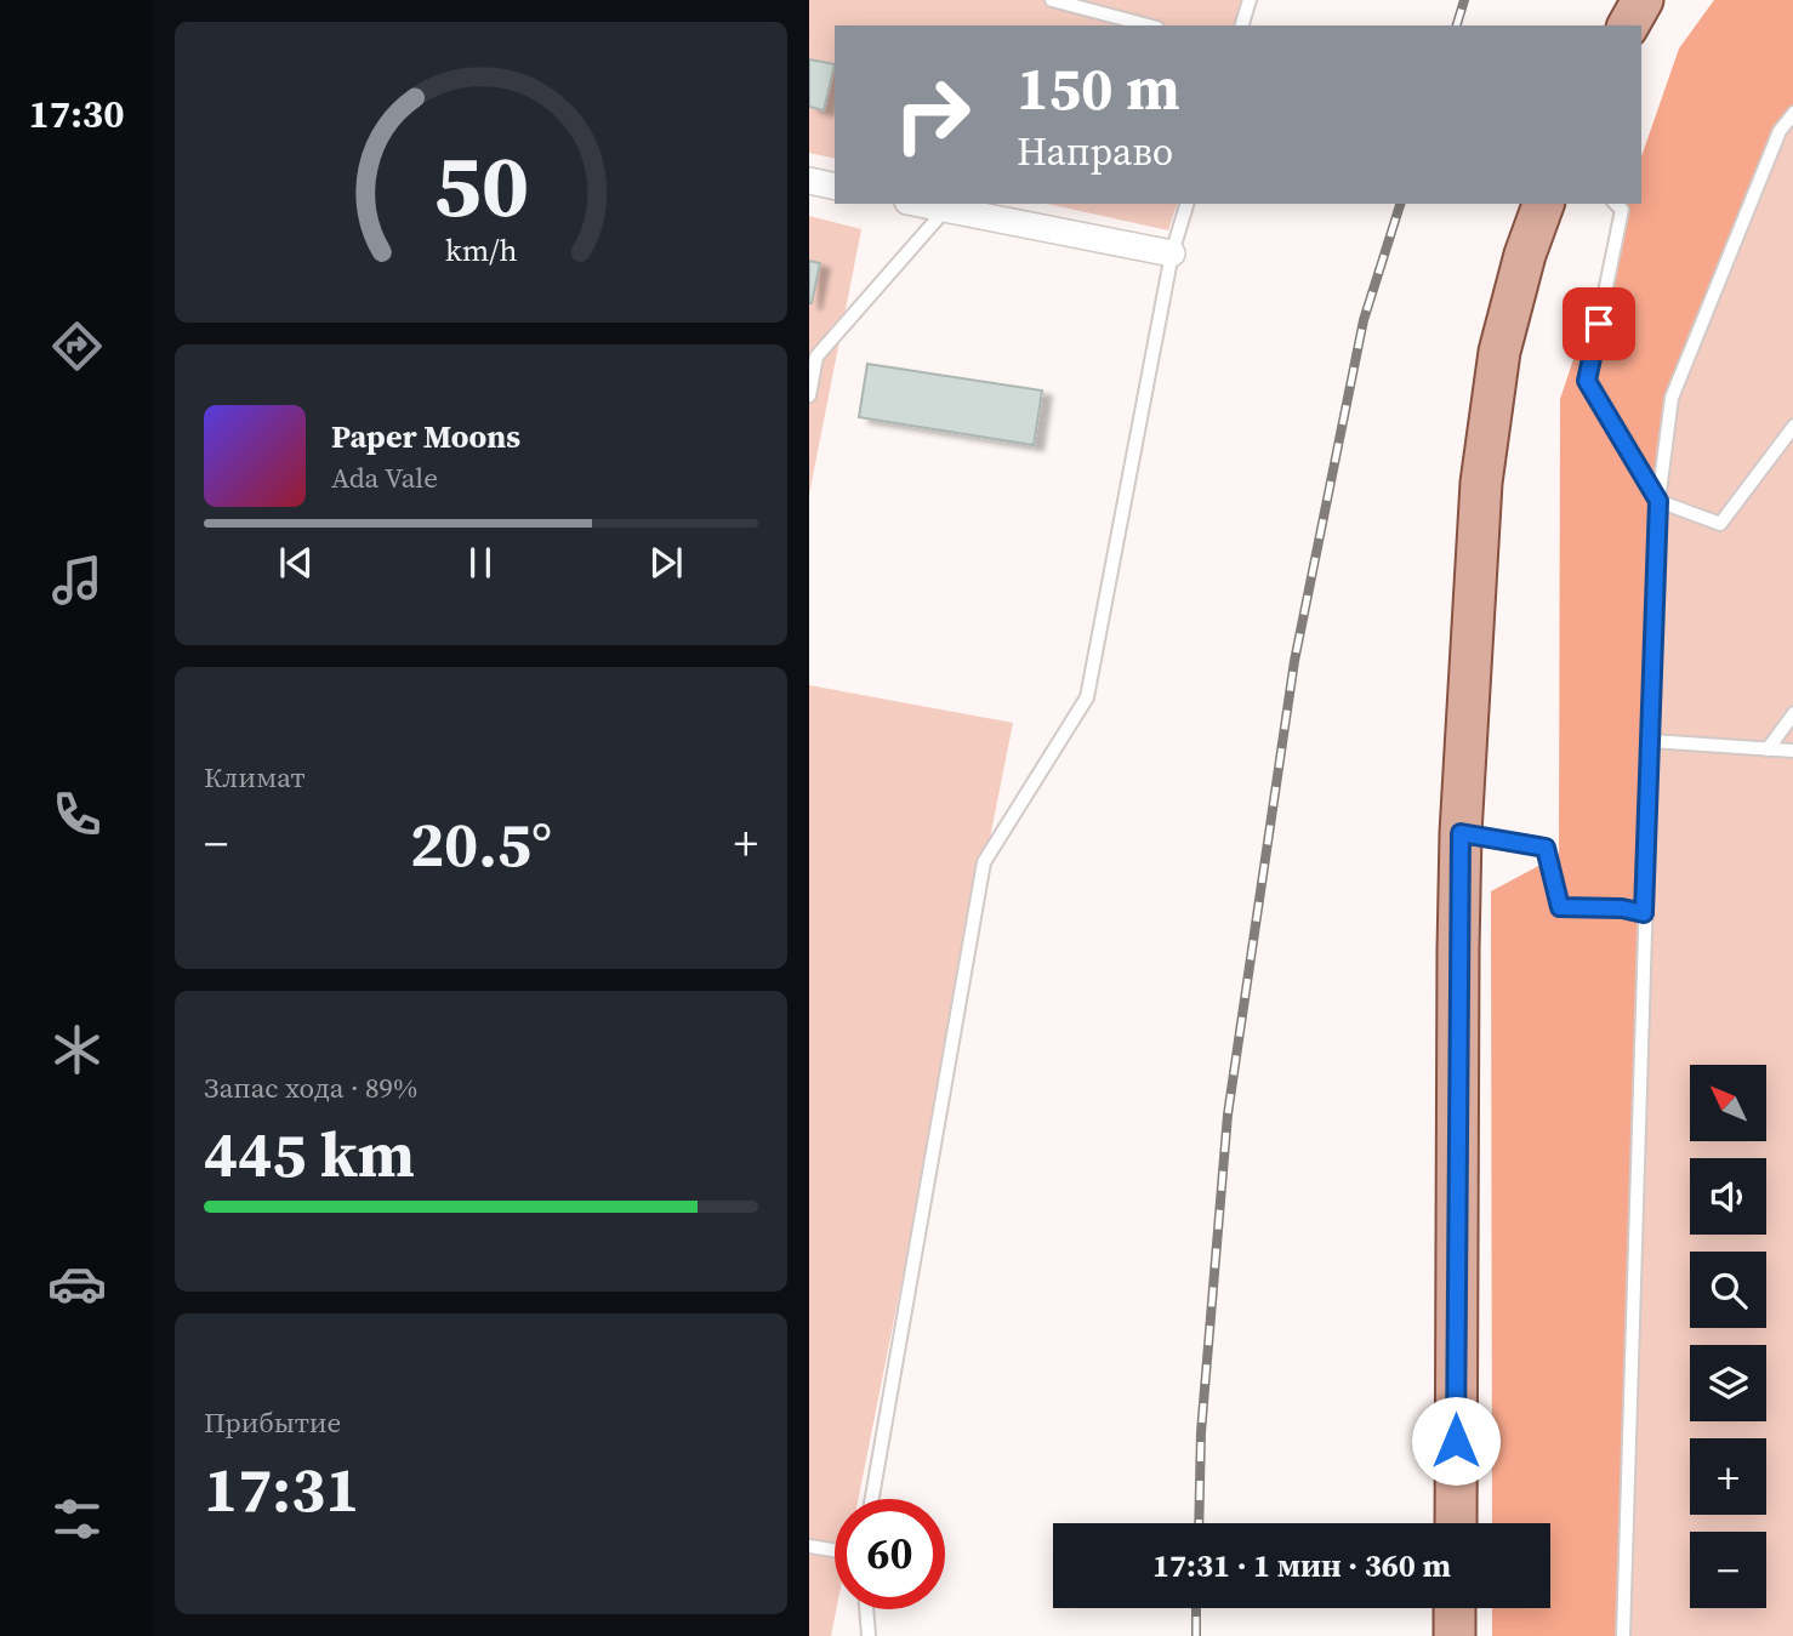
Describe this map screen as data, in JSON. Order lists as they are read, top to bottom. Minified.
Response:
{"north":"top left","page":{"tabs":"17:30","turn":["150 m","Направо"],"song":["Paper Moons","Ada Vale"],"tile":["Климат",["Запас хода · 89%","445 km"],["Прибытие","17:31"]],"heat":["−","20.5°","+"],"map_buttons":["+","−"],"limit":"60","trip":"17:31 · 1 мин · 360 m","gauge":["50","km/h"]}}
